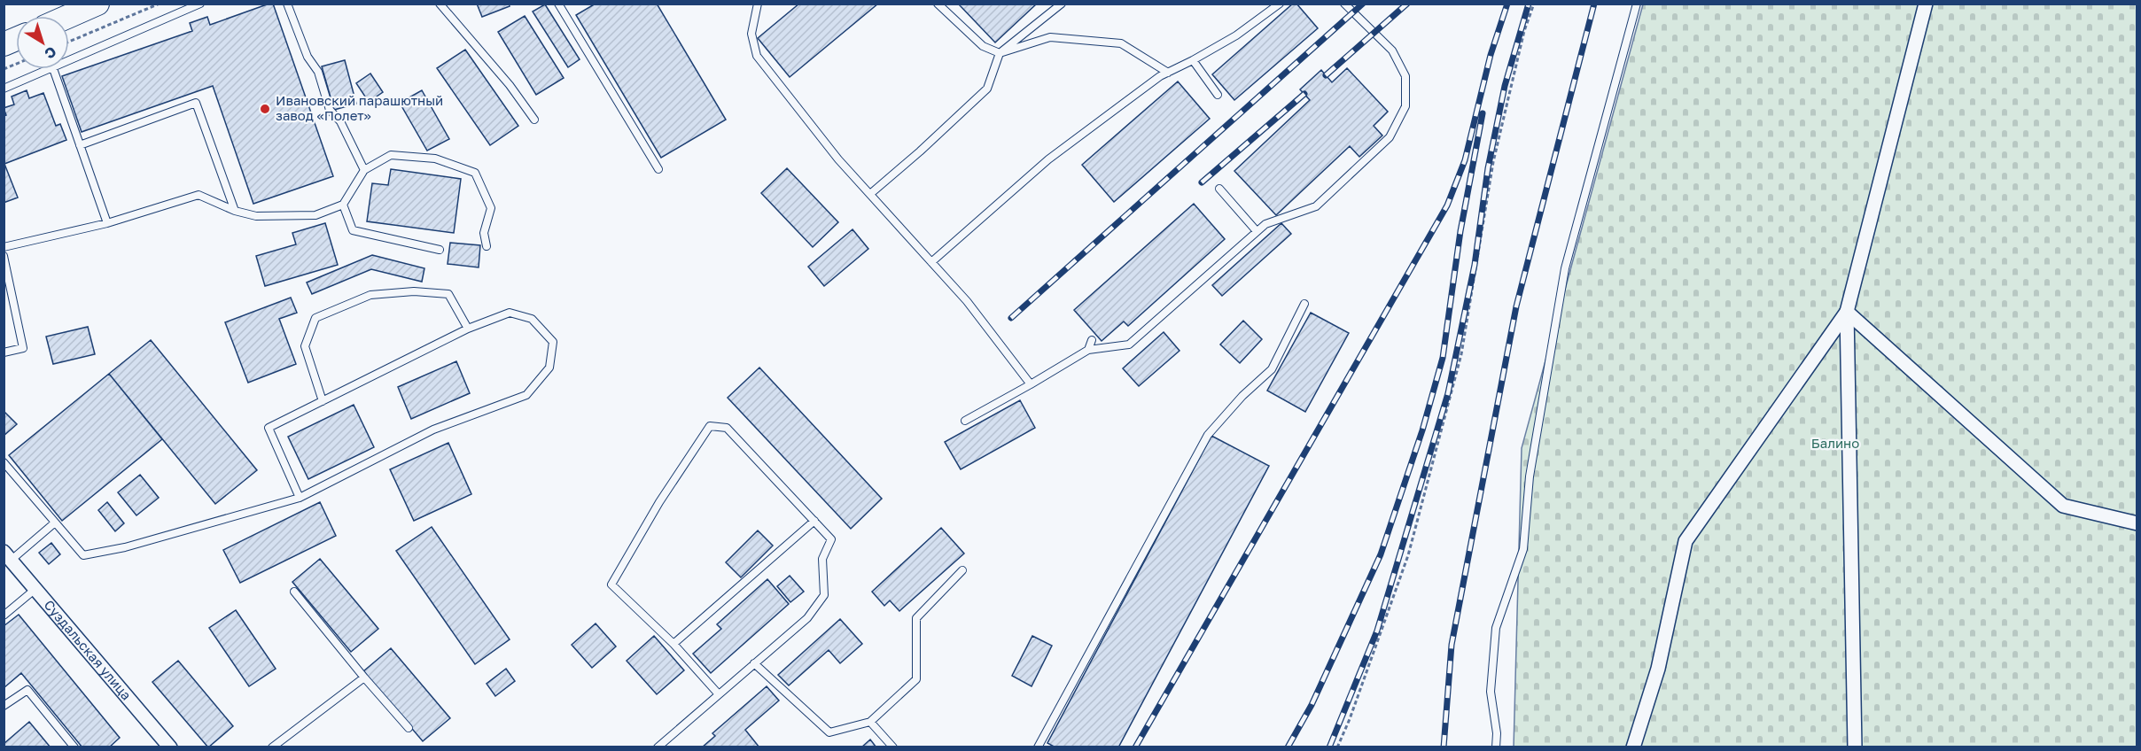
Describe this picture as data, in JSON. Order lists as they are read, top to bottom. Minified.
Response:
{"streets":{"street":["Суздальская улица"]},"parks":["Балино"],"places":["Ивановский парашютный завод «Полет»"],"north":"bottom right"}
